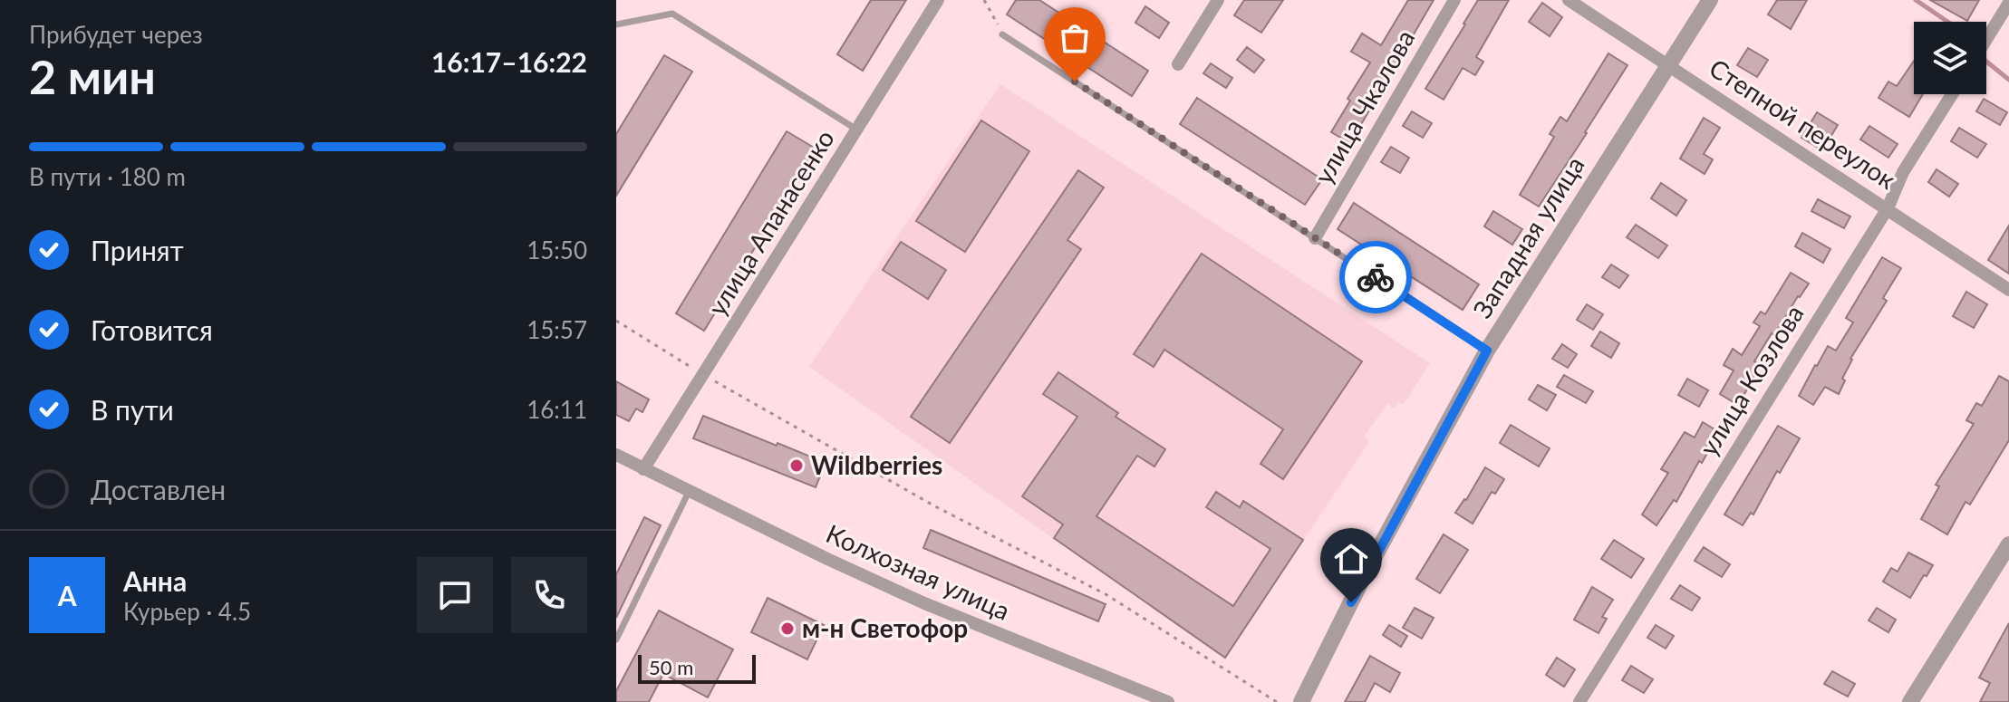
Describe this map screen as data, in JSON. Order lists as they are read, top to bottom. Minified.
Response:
{"streets":{"street":["улица Чкалова","Степной переулок","улица Апанасенко","Западная улица","улица Козлова","Колхозная улица"]},"crossings":[["Степной переулок","Западная улица"],["Степной переулок","улица Козлова"],["улица Апанасенко","Колхозная улица"]],"places":["Wildberries","м-н Светофор"],"scale_bar":"50 m","page":{"heading":["2 мин","Прибудет через","16:17–16:22"],"panel":["Анна","Курьер · 4.5"],"bar":"В пути · 180 m","list":[["Принят","15:50"],["Готовится","15:57"],["В пути","16:11"],"Доставлен"],"round":"А","scale":"50 m"}}
